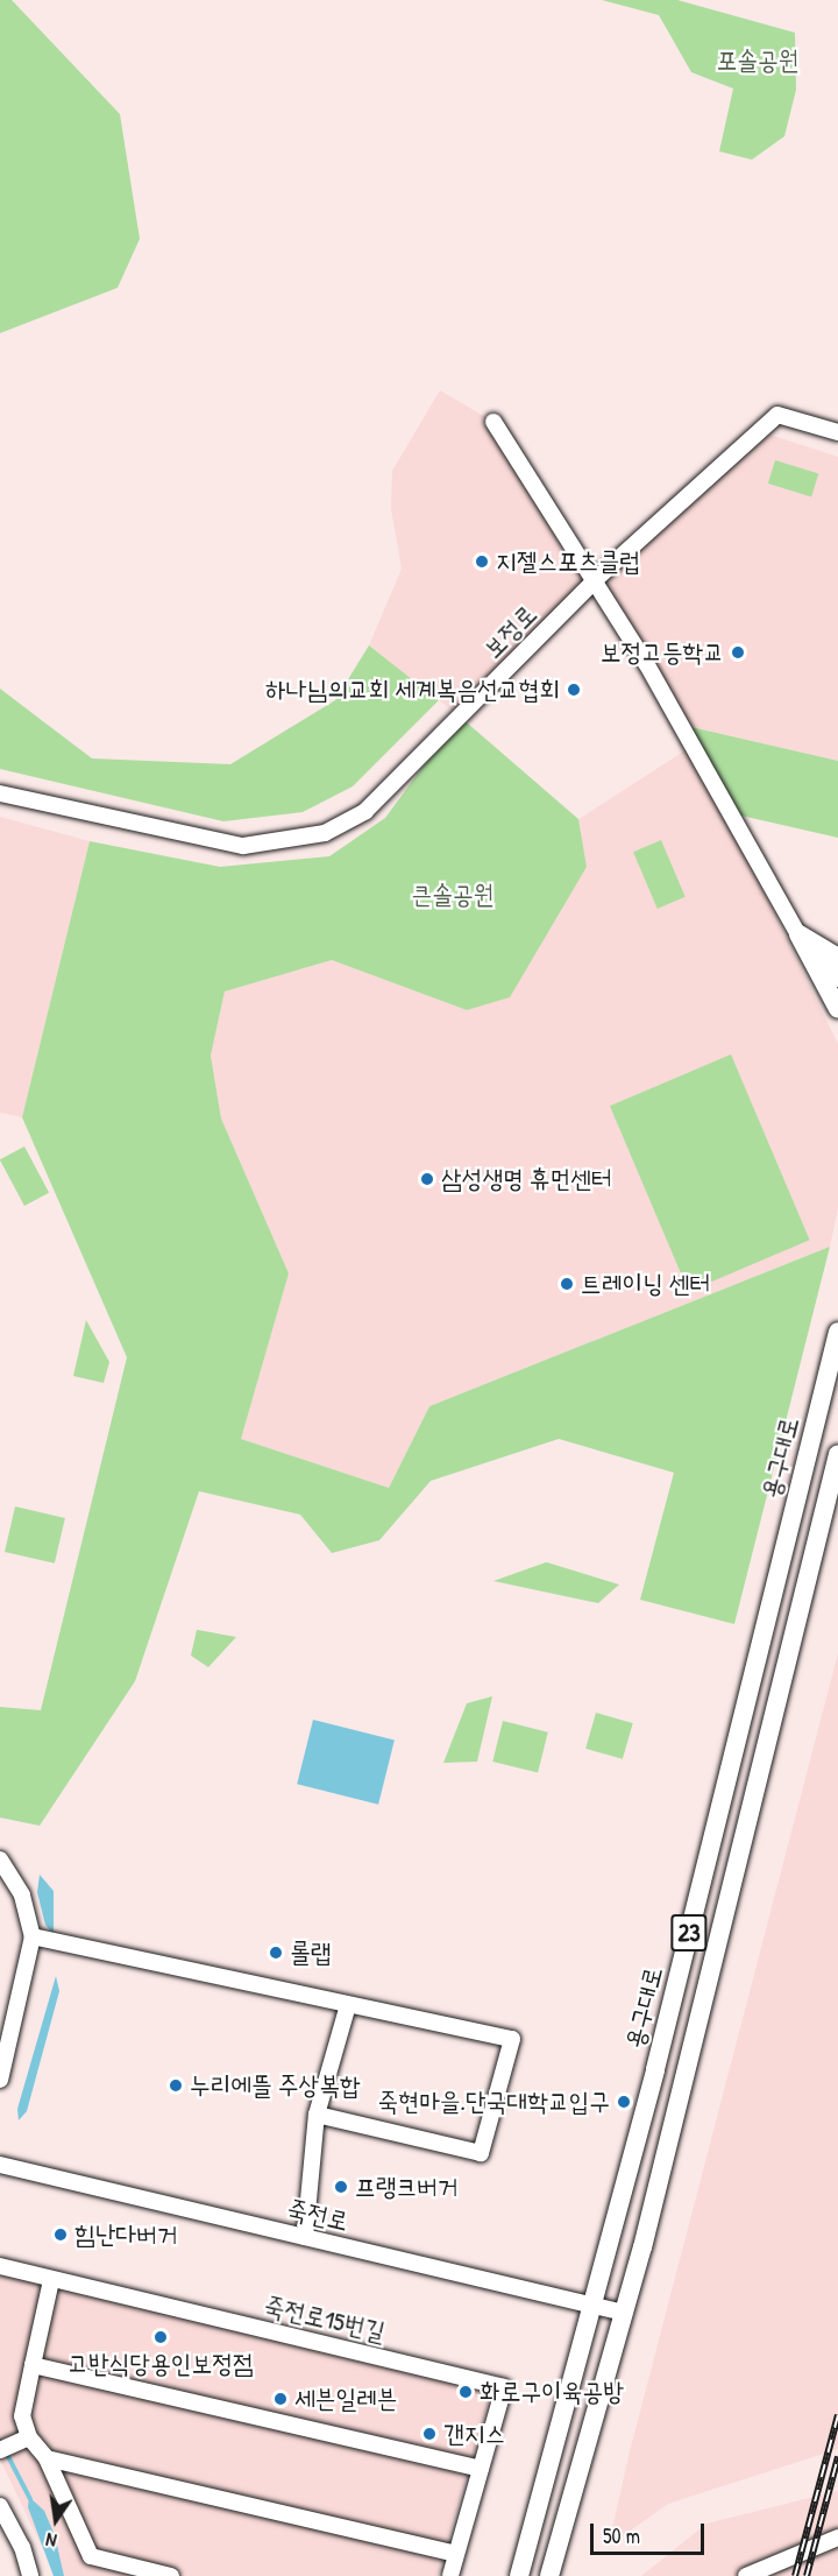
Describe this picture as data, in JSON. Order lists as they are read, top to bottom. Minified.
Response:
{"streets":{"main road":["용구대로","23"],"street":["보정로","죽전로","죽전로15번길"]},"crossings":[["용구대로","죽전로"]],"parks":["포솔공원","큰솔공원"],"places":["지젤스포츠클럽","보정고등학교","하나님의교회 세계복음선교협회","삼성생명 휴먼센터","트레이닝 센터","롤랩","누리에뜰 주상복합","죽현마을.단국대학교입구","프랭크버거","힘난다버거","고반식당용인보정점","화로구이육공방","세븐일레븐","갠지스"],"scale_bar":"50 m","north":"bottom"}
